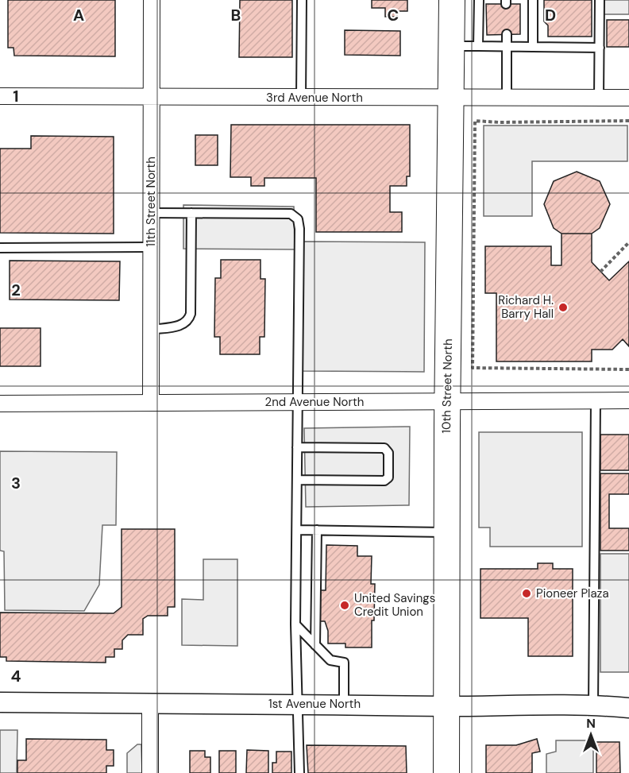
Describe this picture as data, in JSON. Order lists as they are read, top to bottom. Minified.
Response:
{"streets":{"main road":["10th Street North"],"street":["3rd Avenue North","11th Street North","2nd Avenue North","1st Avenue North"]},"crossings":[["3rd Avenue North","11th Street North"],["3rd Avenue North","10th Street North"],["11th Street North","2nd Avenue North"],["10th Street North","2nd Avenue North"],["10th Street North","1st Avenue North"]],"places":["Richard H. Barry Hall","Pioneer Plaza","United Savings Credit Union"],"north":"top","grid":{"columns":["A","B","C","D"],"rows":["1","2","3","4"]}}
